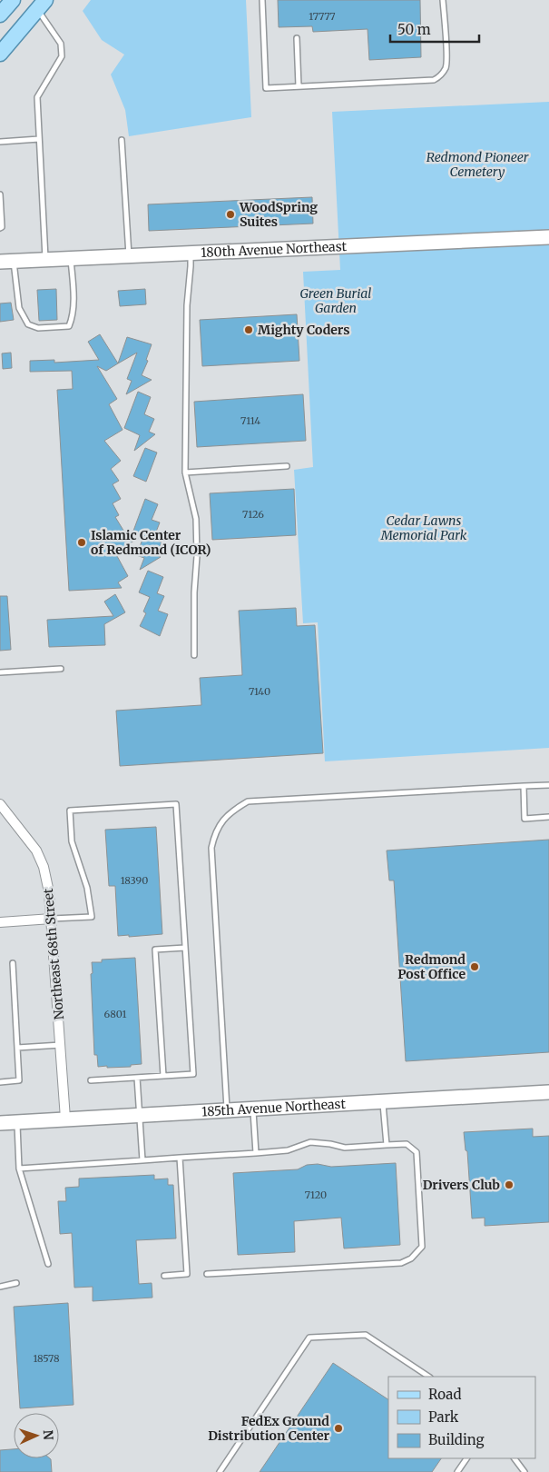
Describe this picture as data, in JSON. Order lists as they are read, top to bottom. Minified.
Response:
{"streets":{"street":["180th Avenue Northeast","Northeast 68th Street","185th Avenue Northeast"]},"crossings":[["Northeast 68th Street","185th Avenue Northeast"]],"parks":["Redmond Pioneer Cemetery","Green Burial Garden","Cedar Lawns Memorial Park"],"places":["WoodSpring Suites","Mighty Coders","Islamic Center of Redmond (ICOR)","Redmond Post Office","Drivers Club","FedEx Ground Distribution Center"],"house_numbers":["17777","7114","7126","7140","18390","6801","7120","18578"],"legend":["Road","Park","Building"],"scale_bar":"50 m","north":"right"}
